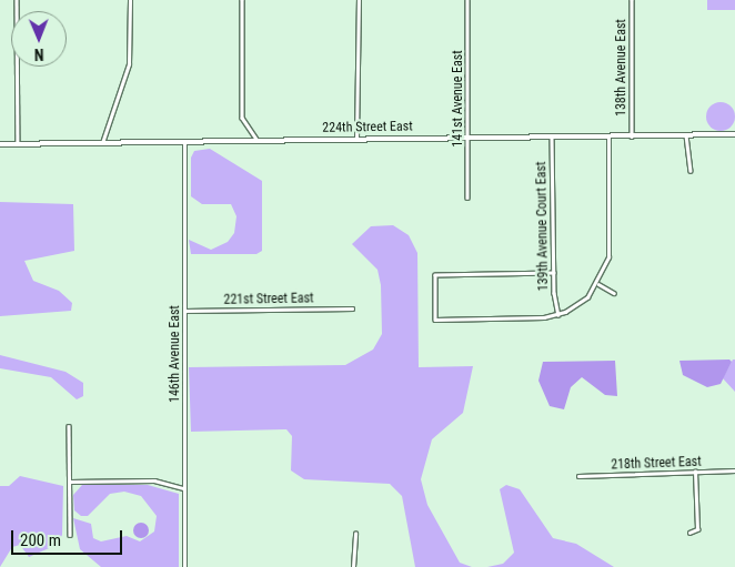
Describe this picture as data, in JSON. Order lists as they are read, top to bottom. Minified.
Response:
{"streets":{"street":["138th Avenue East","141st Avenue East","224th Street East","139th Avenue Court East","221st Street East","146th Avenue East","218th Street East"]},"crossings":[["138th Avenue East","224th Street East"],["141st Avenue East","224th Street East"],["224th Street East","139th Avenue Court East"],["224th Street East","146th Avenue East"],["221st Street East","146th Avenue East"]],"scale_bar":"200 m","north":"bottom"}
